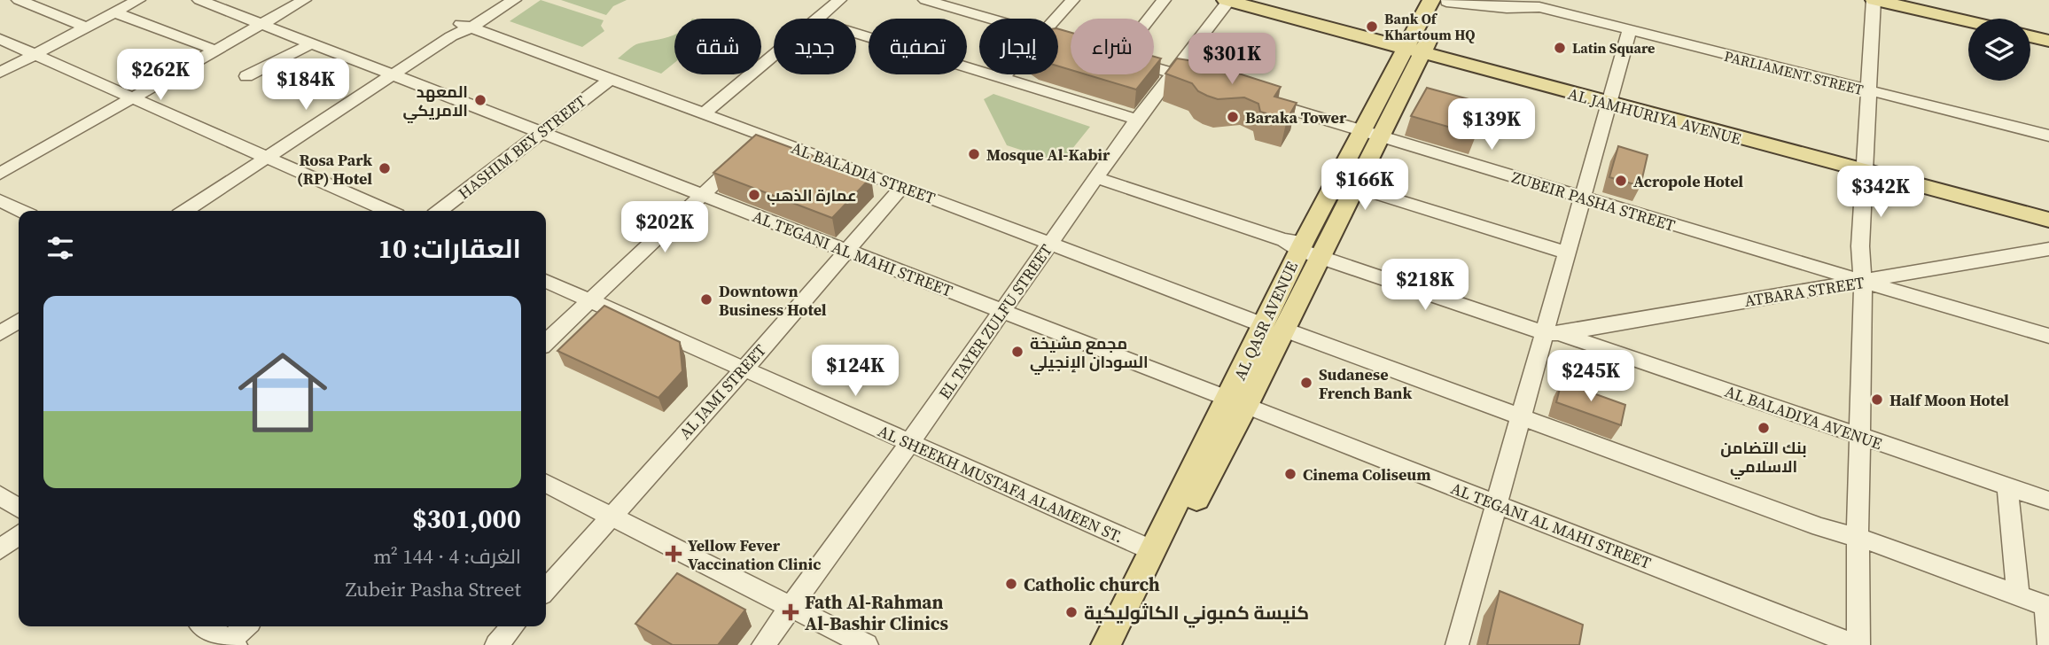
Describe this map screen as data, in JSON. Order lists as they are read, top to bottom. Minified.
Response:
{"streets":{"main road":["AL JAMHURIYA AVENUE","AL QASR AVENUE"],"street":["PARLIAMENT STREET","HASHIM BEY STREET","AL BALADIA STREET","ZUBEIR PASHA STREET","AL TEGANI AL MAHI STREET","ATBARA STREET","EL TAYER ZULFU STREET","AL JAMI STREET","AL BALADIYA AVENUE","AL SHEEKH MUSTAFA ALAMEEN ST."]},"crossings":[["PARLIAMENT STREET","AL QASR AVENUE"],["AL JAMHURIYA AVENUE","AL QASR AVENUE"],["AL JAMHURIYA AVENUE","EL TAYER ZULFU STREET"],["HASHIM BEY STREET","AL BALADIA STREET"],["HASHIM BEY STREET","AL TEGANI AL MAHI STREET"],["AL BALADIA STREET","AL QASR AVENUE"],["AL BALADIA STREET","EL TAYER ZULFU STREET"],["AL BALADIA STREET","AL JAMI STREET"],["ZUBEIR PASHA STREET","ATBARA STREET"],["ZUBEIR PASHA STREET","AL QASR AVENUE"],["AL TEGANI AL MAHI STREET","AL QASR AVENUE"],["AL TEGANI AL MAHI STREET","EL TAYER ZULFU STREET"],["AL TEGANI AL MAHI STREET","AL JAMI STREET"],["ATBARA STREET","AL BALADIYA AVENUE"],["AL QASR AVENUE","AL BALADIYA AVENUE"],["AL QASR AVENUE","AL SHEEKH MUSTAFA ALAMEEN ST."],["EL TAYER ZULFU STREET","AL BALADIYA AVENUE"],["EL TAYER ZULFU STREET","AL SHEEKH MUSTAFA ALAMEEN ST."],["AL JAMI STREET","AL SHEEKH MUSTAFA ALAMEEN ST."]],"places":{"other":["Bank Of Khartoum HQ","Latin Square","المعهد الامريكي","Baraka Tower","Mosque Al-Kabir","Rosa Park (RP) Hotel","Acropole Hotel","عمارة الذهب","Downtown Business Hotel","مجمع مشيخة السودان الإنجيلي","Sudanese French Bank","Half Moon Hotel","بنك التضامن الاسلامي","Cinema Coliseum","Catholic church","كنيسة كمبوني الكاثوليكية"],"health":["Yellow Fever Vaccination Clinic","Fath Al-Rahman Al-Bashir Clinics"]},"page":{"chip":["شراء","إيجار","تصفية","جديد","شقة"],"price":["$301K","$262K","$184K","$139K","$166K","$342K","$202K","$218K","$124K","$245K"],"heading":"العقارات: 10","list":[{"name":"$301,000","note":"الغرف: 4 · 144 m² · Zubeir Pasha Street"}]}}
